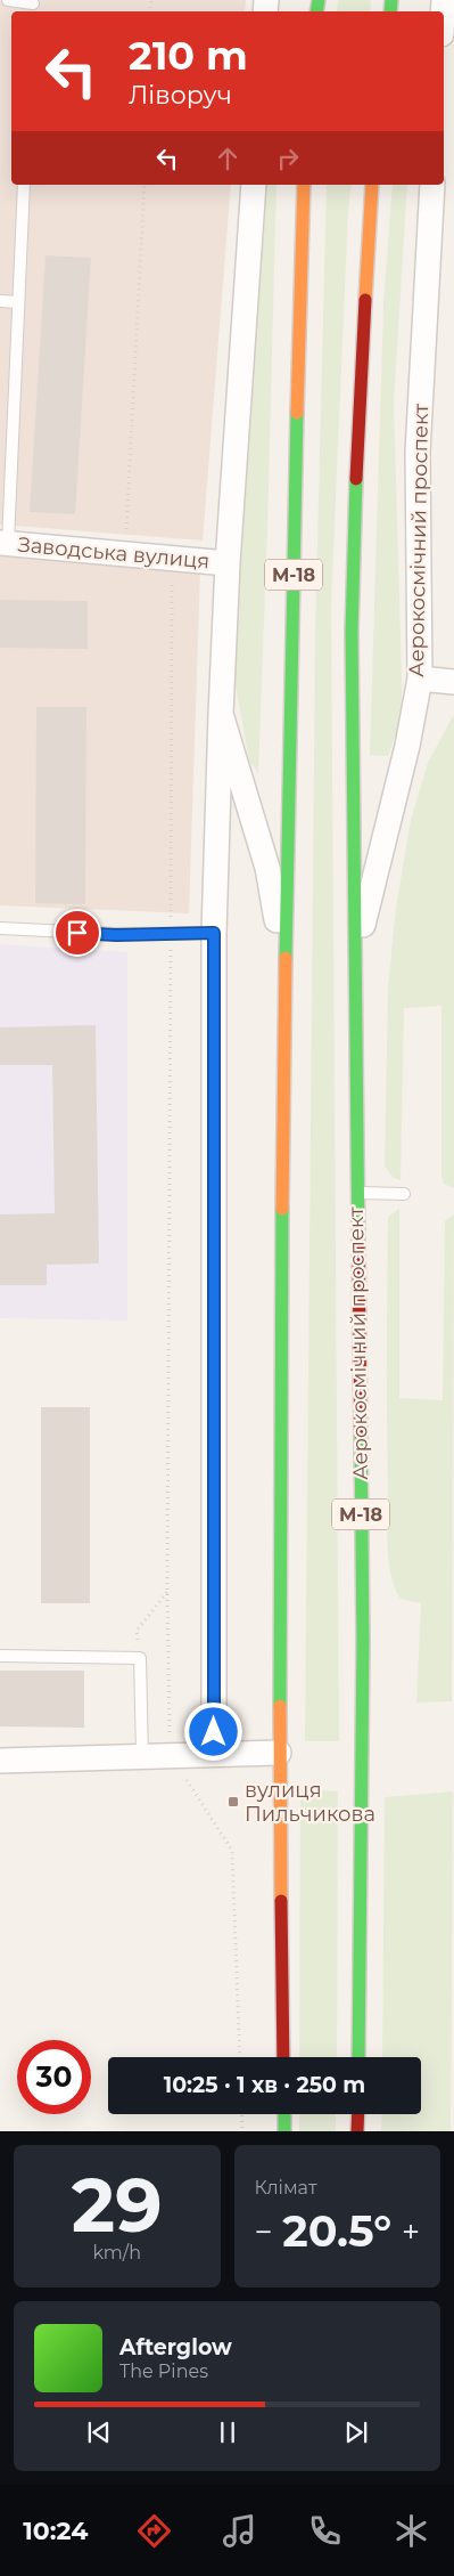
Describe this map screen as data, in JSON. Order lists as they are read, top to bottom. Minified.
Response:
{"streets":{"main road":["Аерокосмічний проспект","М-18"],"street":["Заводська вулиця"]},"places":{"transit":["вулиця Пильчикова"]},"page":{"turn":["210 m","Ліворуч"],"limit":"30","trip":"10:25 · 1 хв · 250 m","tile":[["29","km/h"],"Клімат"],"heat":["−","20.5°","+"],"song":["Afterglow","The Pines"],"tabs":"10:24"}}
